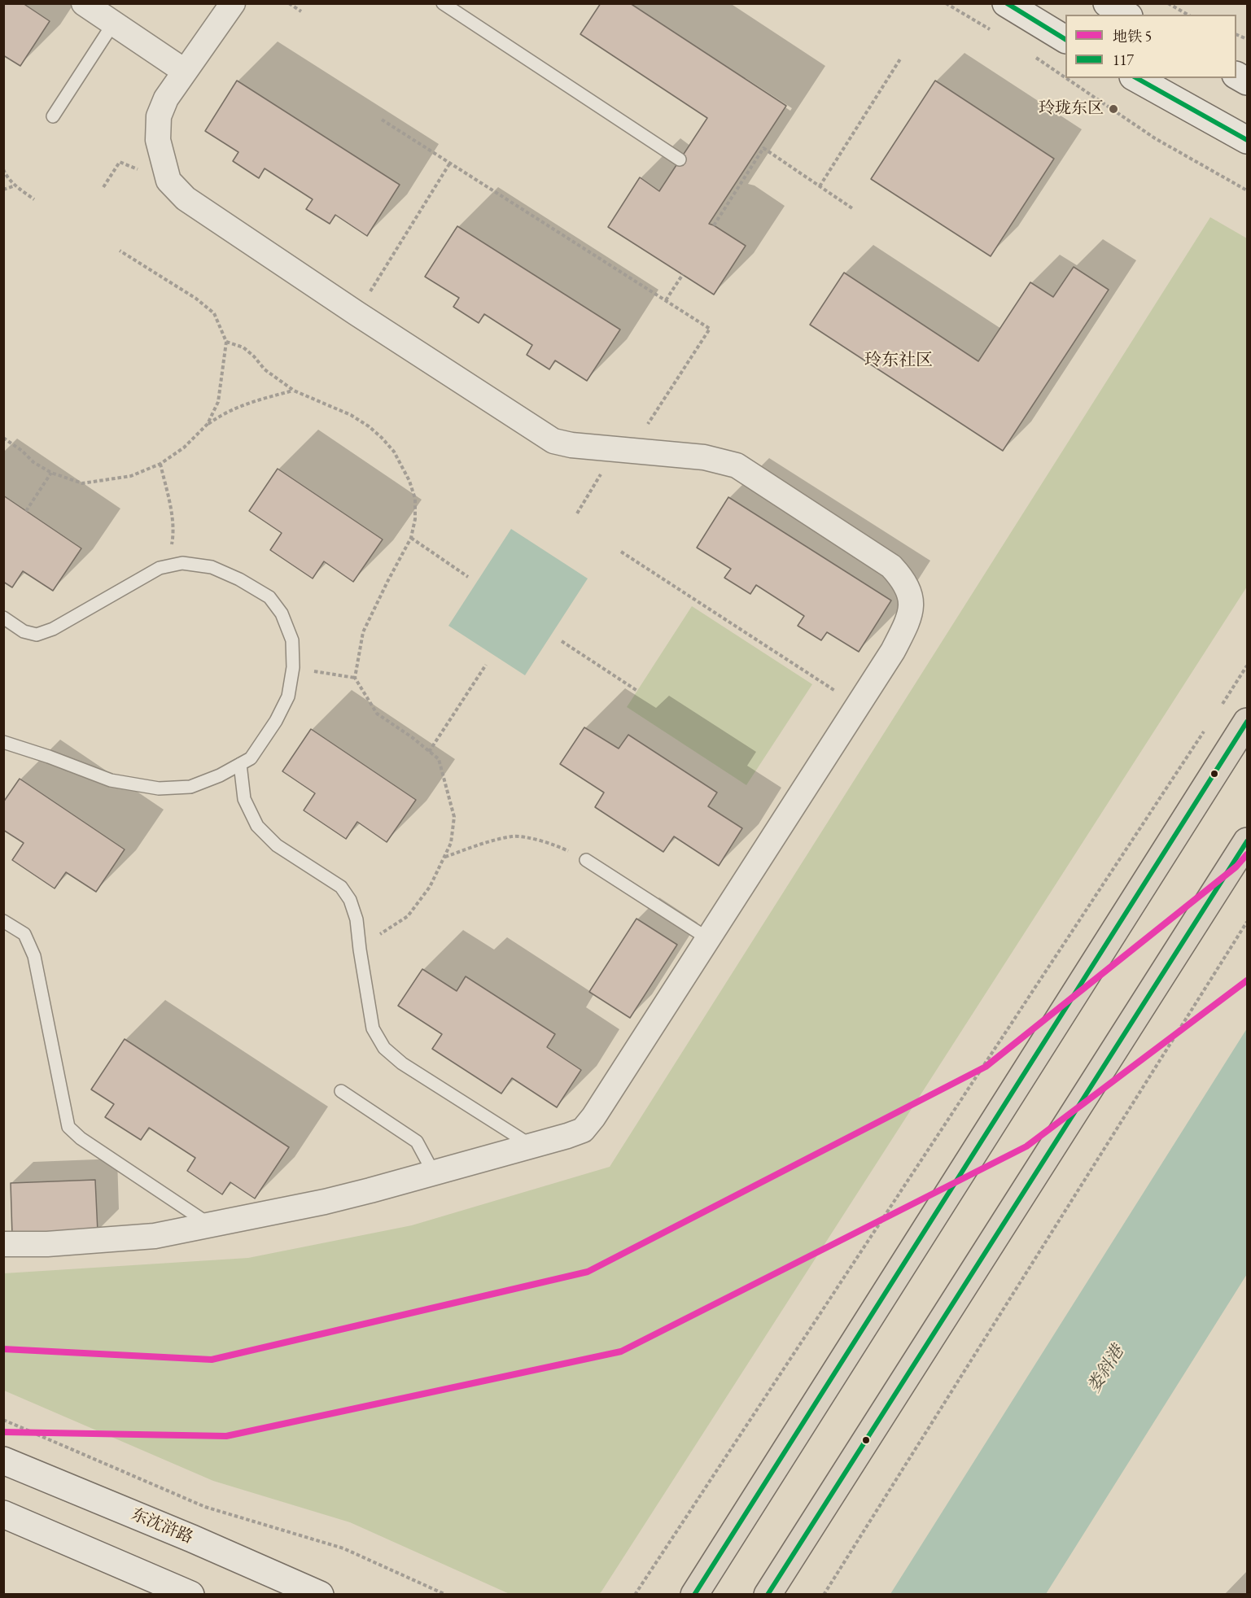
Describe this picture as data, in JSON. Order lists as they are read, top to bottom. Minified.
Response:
{"streets":{"main road":["东沈浒路"]},"districts":["玲东社区"],"water":["娄斜港"],"places":["玲珑东区"],"lines":["transit line 117","metro line 5"],"legend":["地铁 5","117"]}
